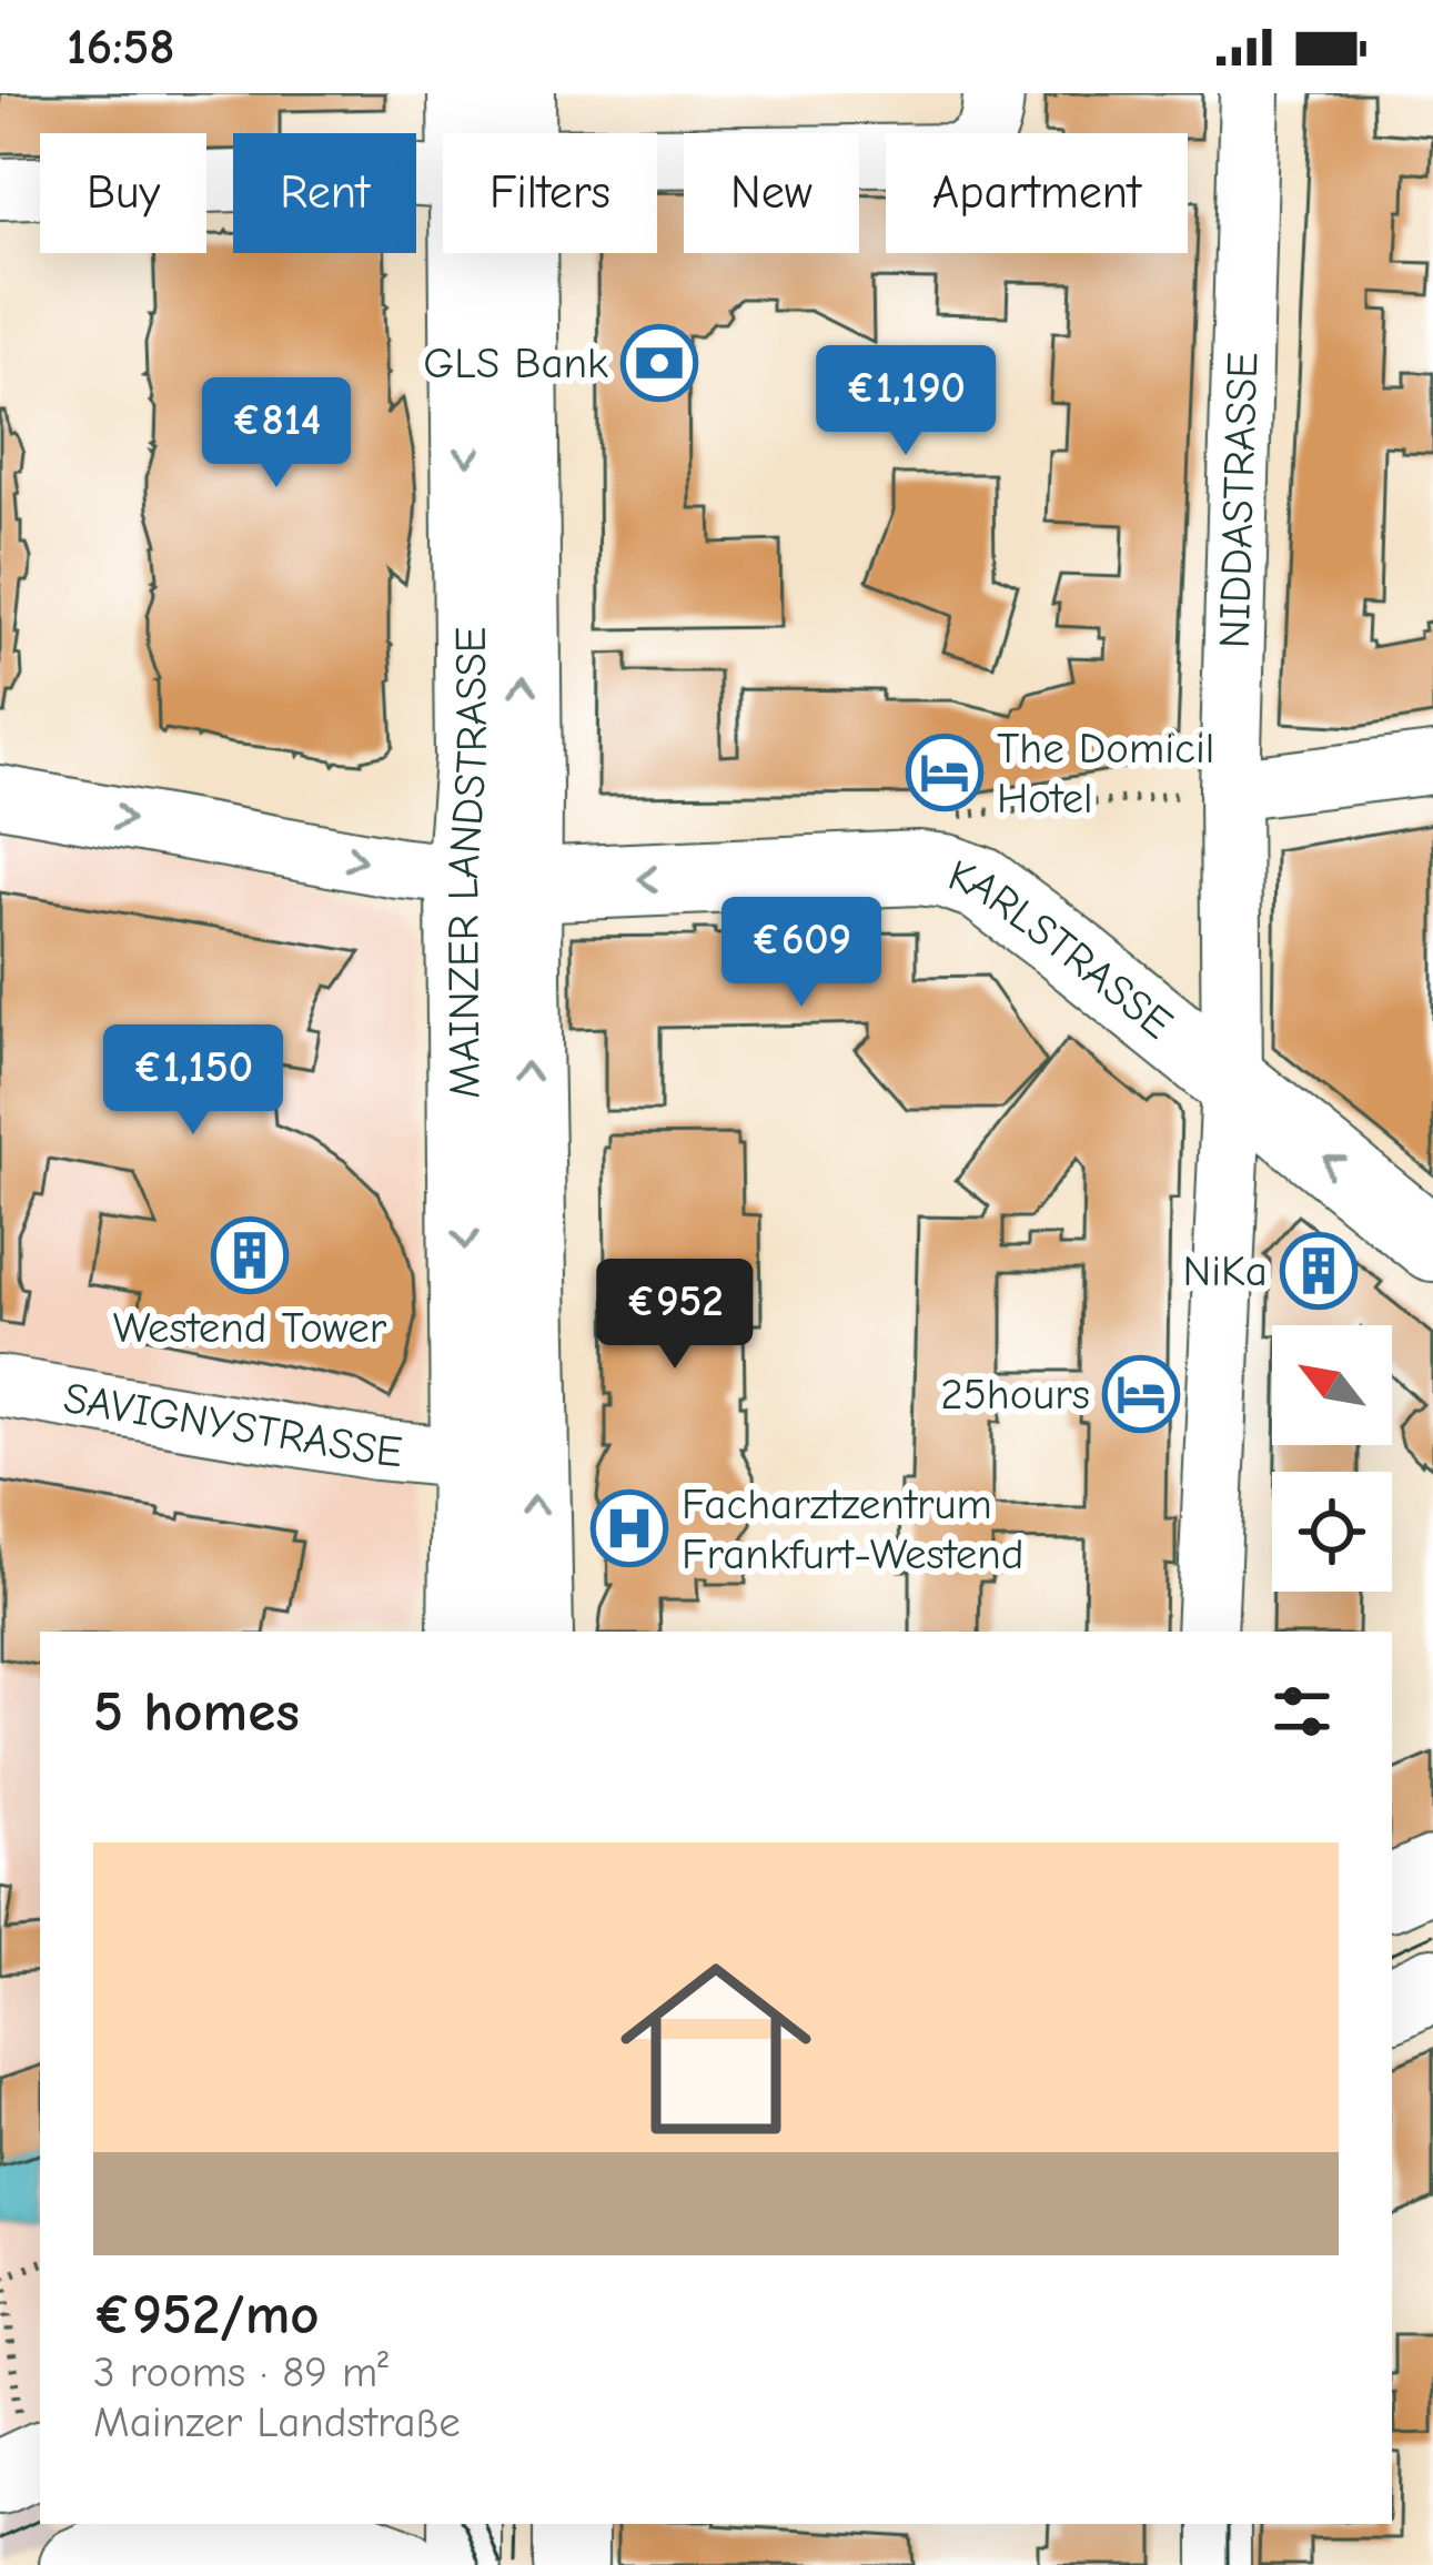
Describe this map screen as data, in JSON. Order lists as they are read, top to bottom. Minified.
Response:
{"streets":{"main road":["MAINZER LANDSTRASSE","KARLSTRASSE"],"street":["NIDDASTRASSE","SAVIGNYSTRASSE"]},"crossings":[["NIDDASTRASSE","KARLSTRASSE"],["MAINZER LANDSTRASSE","KARLSTRASSE"],["MAINZER LANDSTRASSE","SAVIGNYSTRASSE"]],"one_way":["KARLSTRASSE"],"places":{"bank":["GLS Bank"],"hotel":["The Domicil Hotel","25hours"],"building":["Westend Tower","NiKa"],"hospital":["Facharztzentrum Frankfurt-Westend"]},"north":"top left","page":{"status":"16:58","chip":["Buy","Rent","Filters","New","Apartment"],"price":["€1,190","€814","€609","€1,150","€952"],"heading":"5 homes","list":[{"name":"€952/mo","note":"3 rooms · 89 m² · Mainzer Landstraße"}]}}
